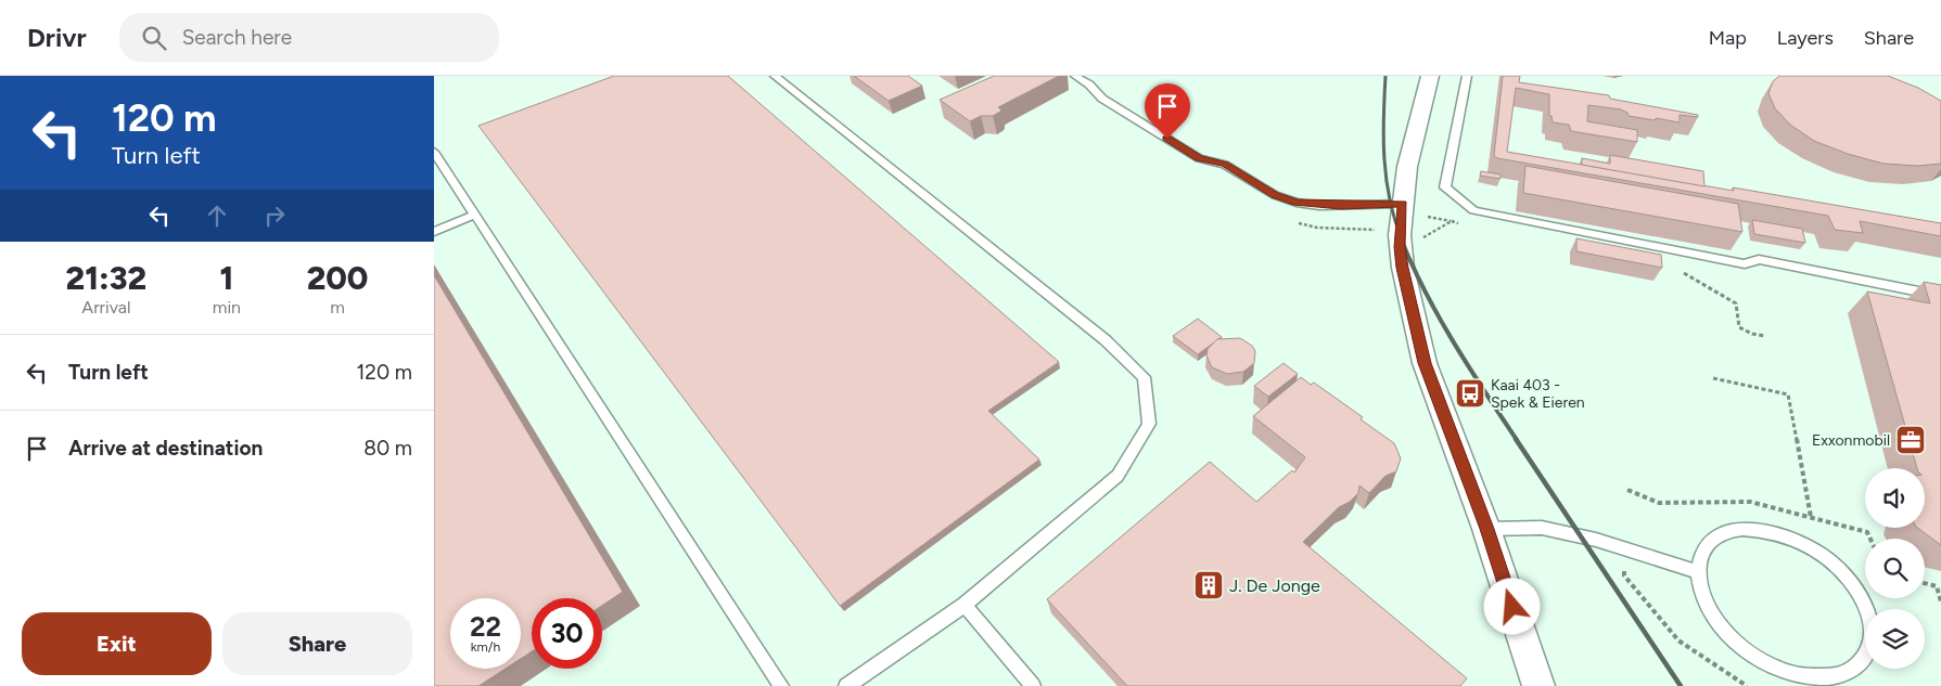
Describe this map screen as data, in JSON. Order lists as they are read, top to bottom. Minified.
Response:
{"places":{"bus stop":["Kaai 403 - Spek & Eieren"],"office":["Exxonmobil"],"building":["J. De Jonge"]},"page":{"header":"Drivr","search":"Search here","nav":["Map","Layers","Share"],"turn":["120 m","Turn left"],"eta":["21:32","Arrival","1","min","200","m"],"list":[{"name":"Turn left","value":"120 m"},{"name":"Arrive at destination","value":"80 m"}],"speed":"22 km/h","limit":"30","buttons":["Exit","Share"]}}
